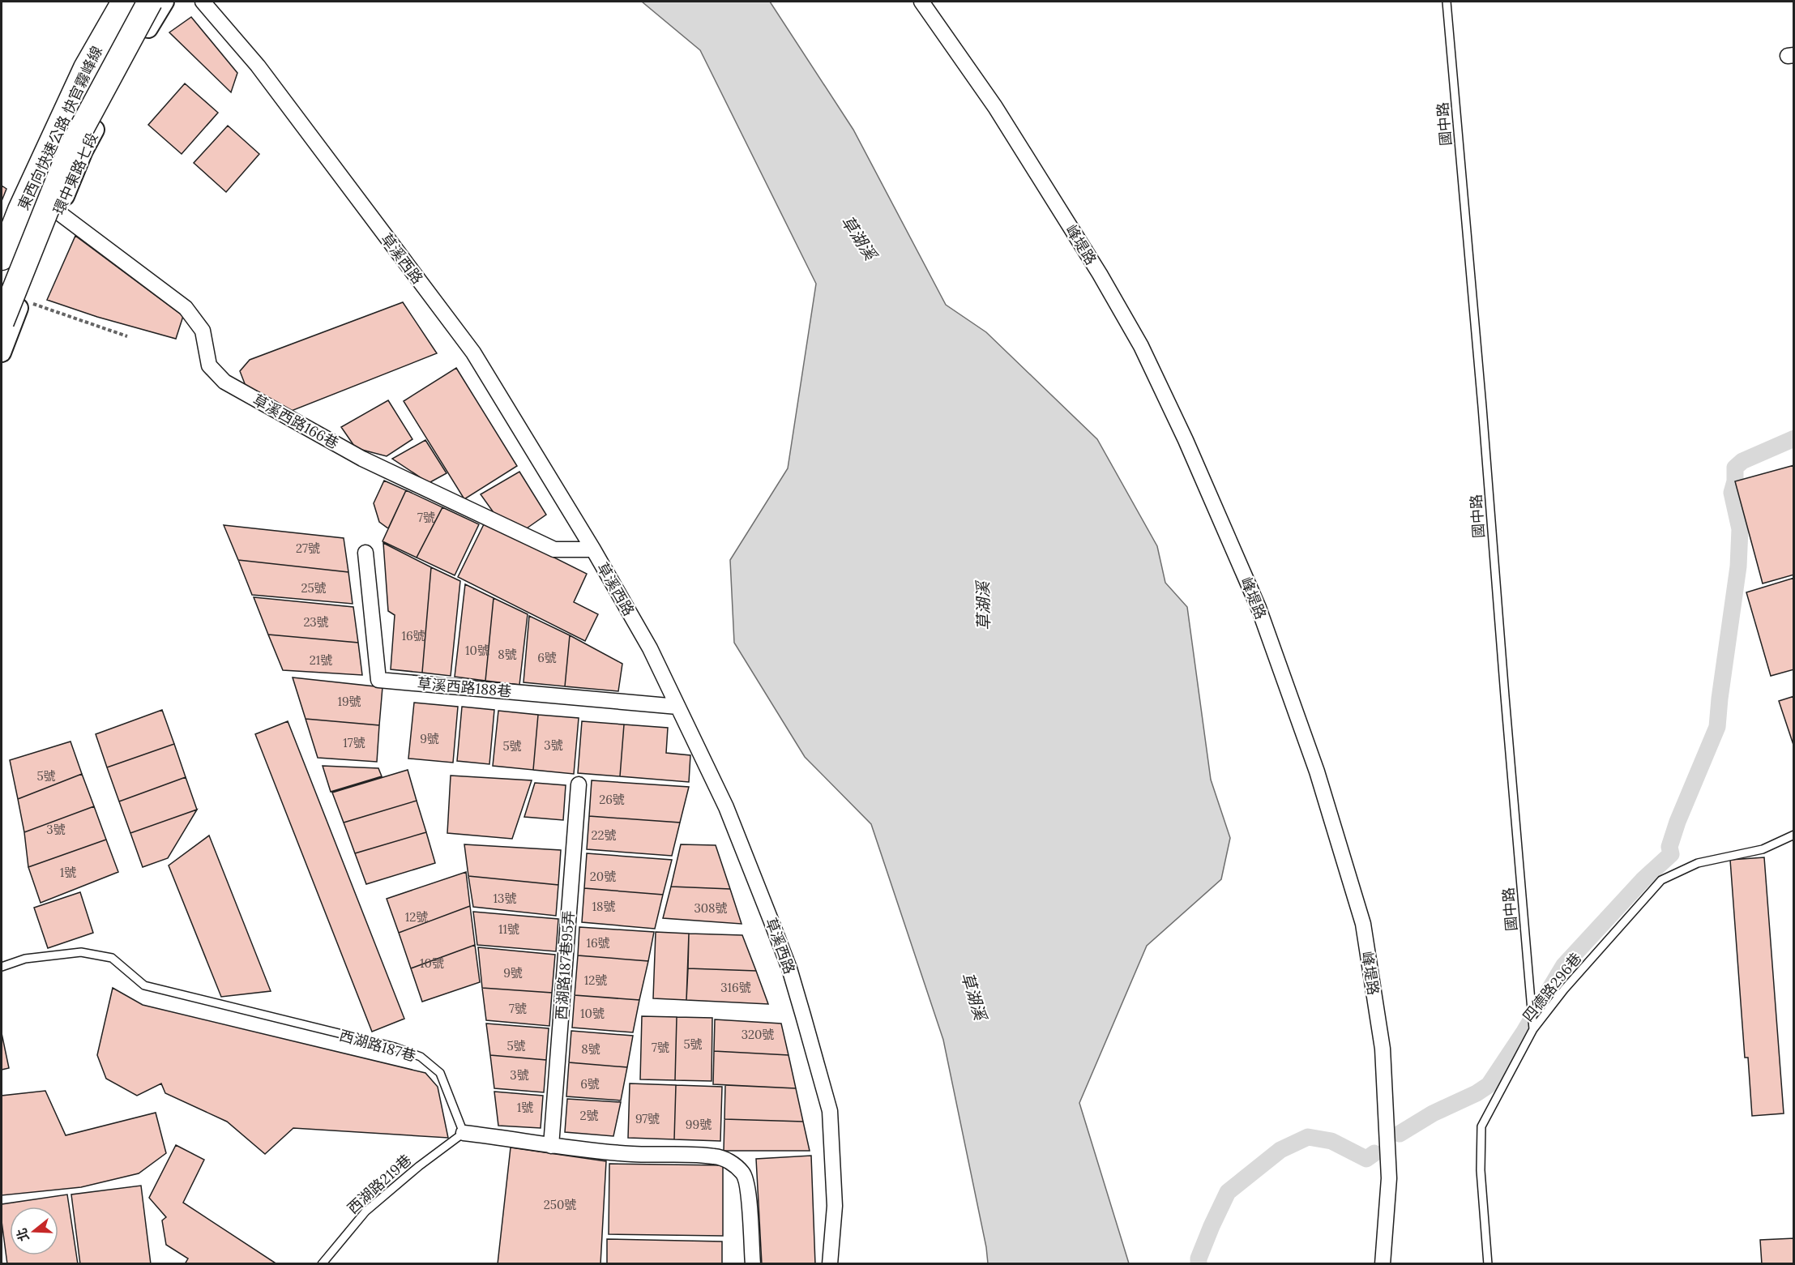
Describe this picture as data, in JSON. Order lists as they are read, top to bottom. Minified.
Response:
{"streets":{"highway":["東西向快速公路 快官霧峰線"],"street":["環中東路七段","峰堤路","草溪西路","草溪西路166巷","草溪西路188巷","西湖路187巷95弄"],"lane":["國中路","四德路296巷","西湖路187巷","西湖路219巷"]},"crossings":[["國中路","四德路296巷"],["環中東路七段","草溪西路166巷"],["草溪西路","草溪西路166巷"],["草溪西路","草溪西路188巷"],["西湖路187巷","西湖路219巷"]],"water":["草湖溪"],"house_numbers":["7號","27號","25號","23號","16號","10號","8號","6號","21號","19號","9號","17號","3號","5號","5號","26號","3號","22號","1號","20號","13號","18號","308號","12號","11號","16號","10號","9號","12號","316號","7號","10號","320號","5號","5號","7號","8號","3號","6號","1號","2號","97號","99號","250號"],"north":"left"}
